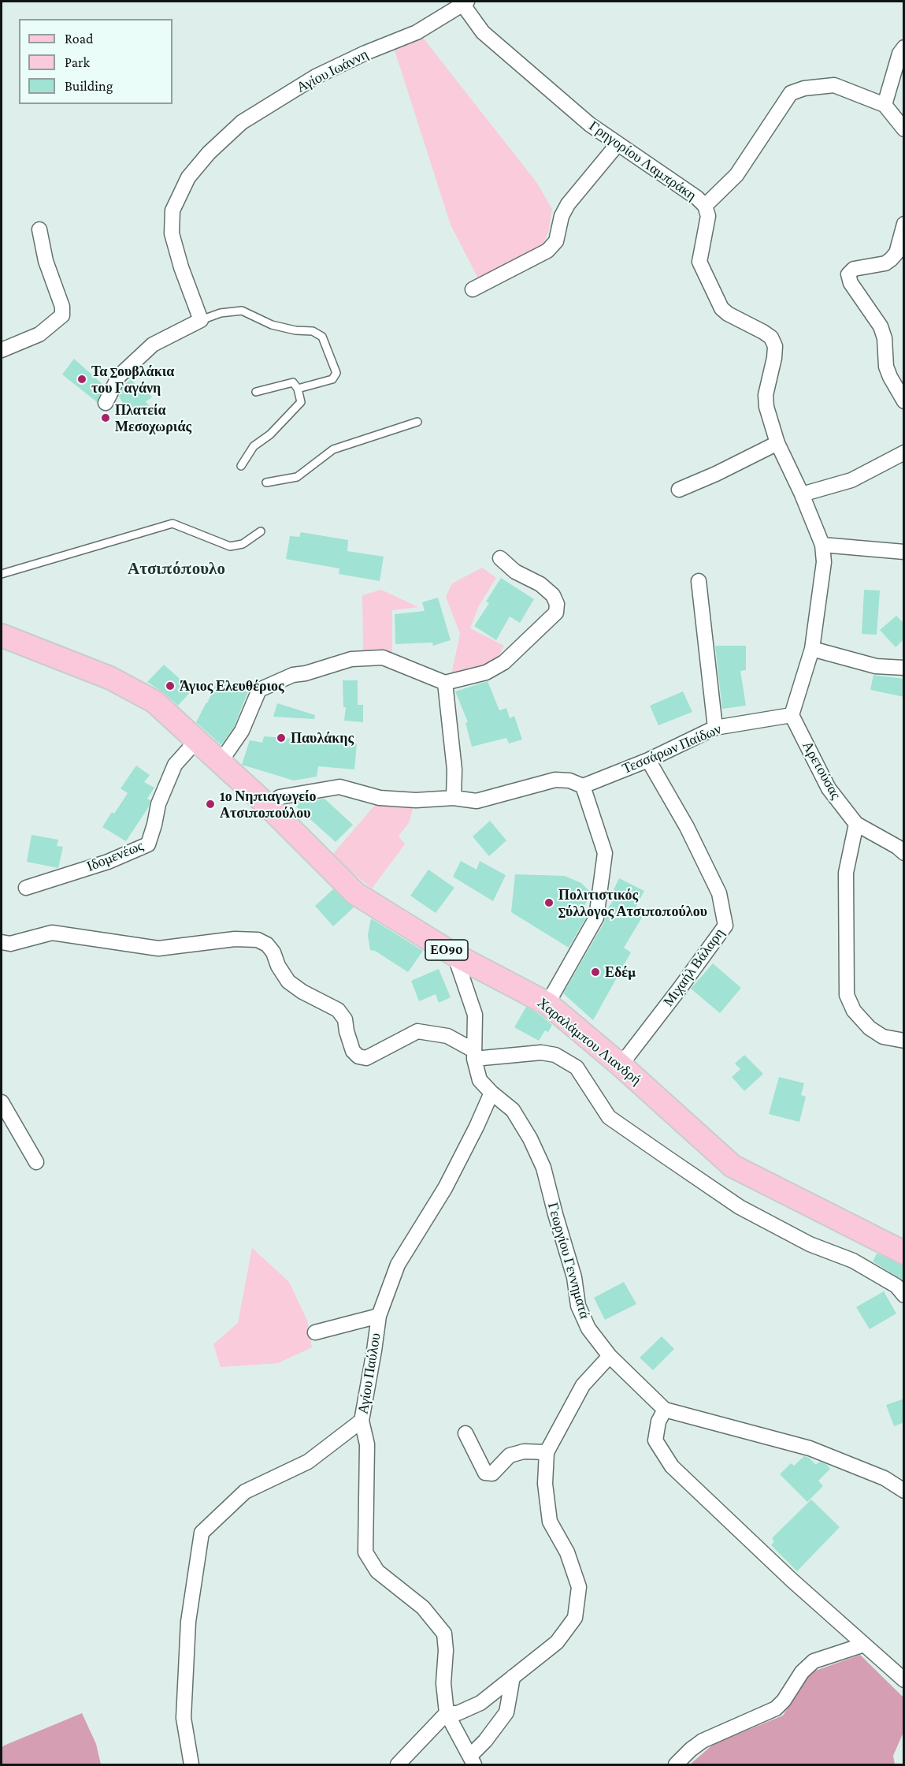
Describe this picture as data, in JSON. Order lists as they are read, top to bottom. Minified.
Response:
{"streets":{"main road":["ΕΟ90","Χαραλάμπου Λιανδρή"],"street":["Αγίου Ιωάννη","Γρηγορίου Λαμπράκη","Τεσσάρων Παίδων","Αρετούσας","Ιδομενέως","Μιχαήλ Βάλαρη","Γεωργίου Γεννηματά","Αγίου Παύλου"]},"crossings":[["Αγίου Ιωάννη","Γρηγορίου Λαμπράκη"],["Γρηγορίου Λαμπράκη","Τεσσάρων Παίδων"],["Γρηγορίου Λαμπράκη","Αρετούσας"],["Τεσσάρων Παίδων","Αρετούσας"],["Τεσσάρων Παίδων","Μιχαήλ Βάλαρη"],["Ιδομενέως","Χαραλάμπου Λιανδρή"],["Μιχαήλ Βάλαρη","Χαραλάμπου Λιανδρή"],["Χαραλάμπου Λιανδρή","Γεωργίου Γεννηματά"],["Γεωργίου Γεννηματά","Αγίου Παύλου"]],"districts":["Ατσιπόπουλο"],"places":["Τα Σουβλάκια του Γαγάνη","Πλατεία Μεσοχωριάς","Άγιος Ελευθέριος","Παυλάκης","1ο Νηπιαγωγείο Ατσιποπούλου","Πολιτιστικός Σύλλογος Ατσιποπούλου","Εδέμ"],"legend":["Road","Park","Building"]}
